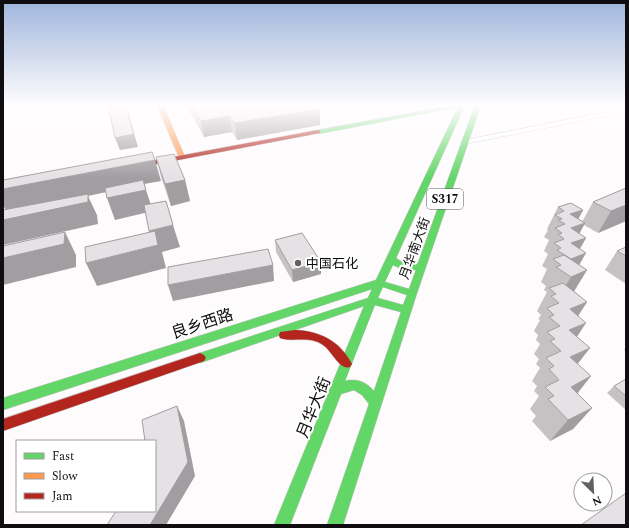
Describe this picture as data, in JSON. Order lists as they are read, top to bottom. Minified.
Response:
{"streets":{"main road":["S317","月华南大街","良乡西路","月华大街"]},"crossings":[["S317","月华南大街"],["月华南大街","良乡西路"],["月华南大街","月华大街"]],"places":["中国石化"],"legend":["Fast","Slow","Jam"],"north":"bottom right"}
